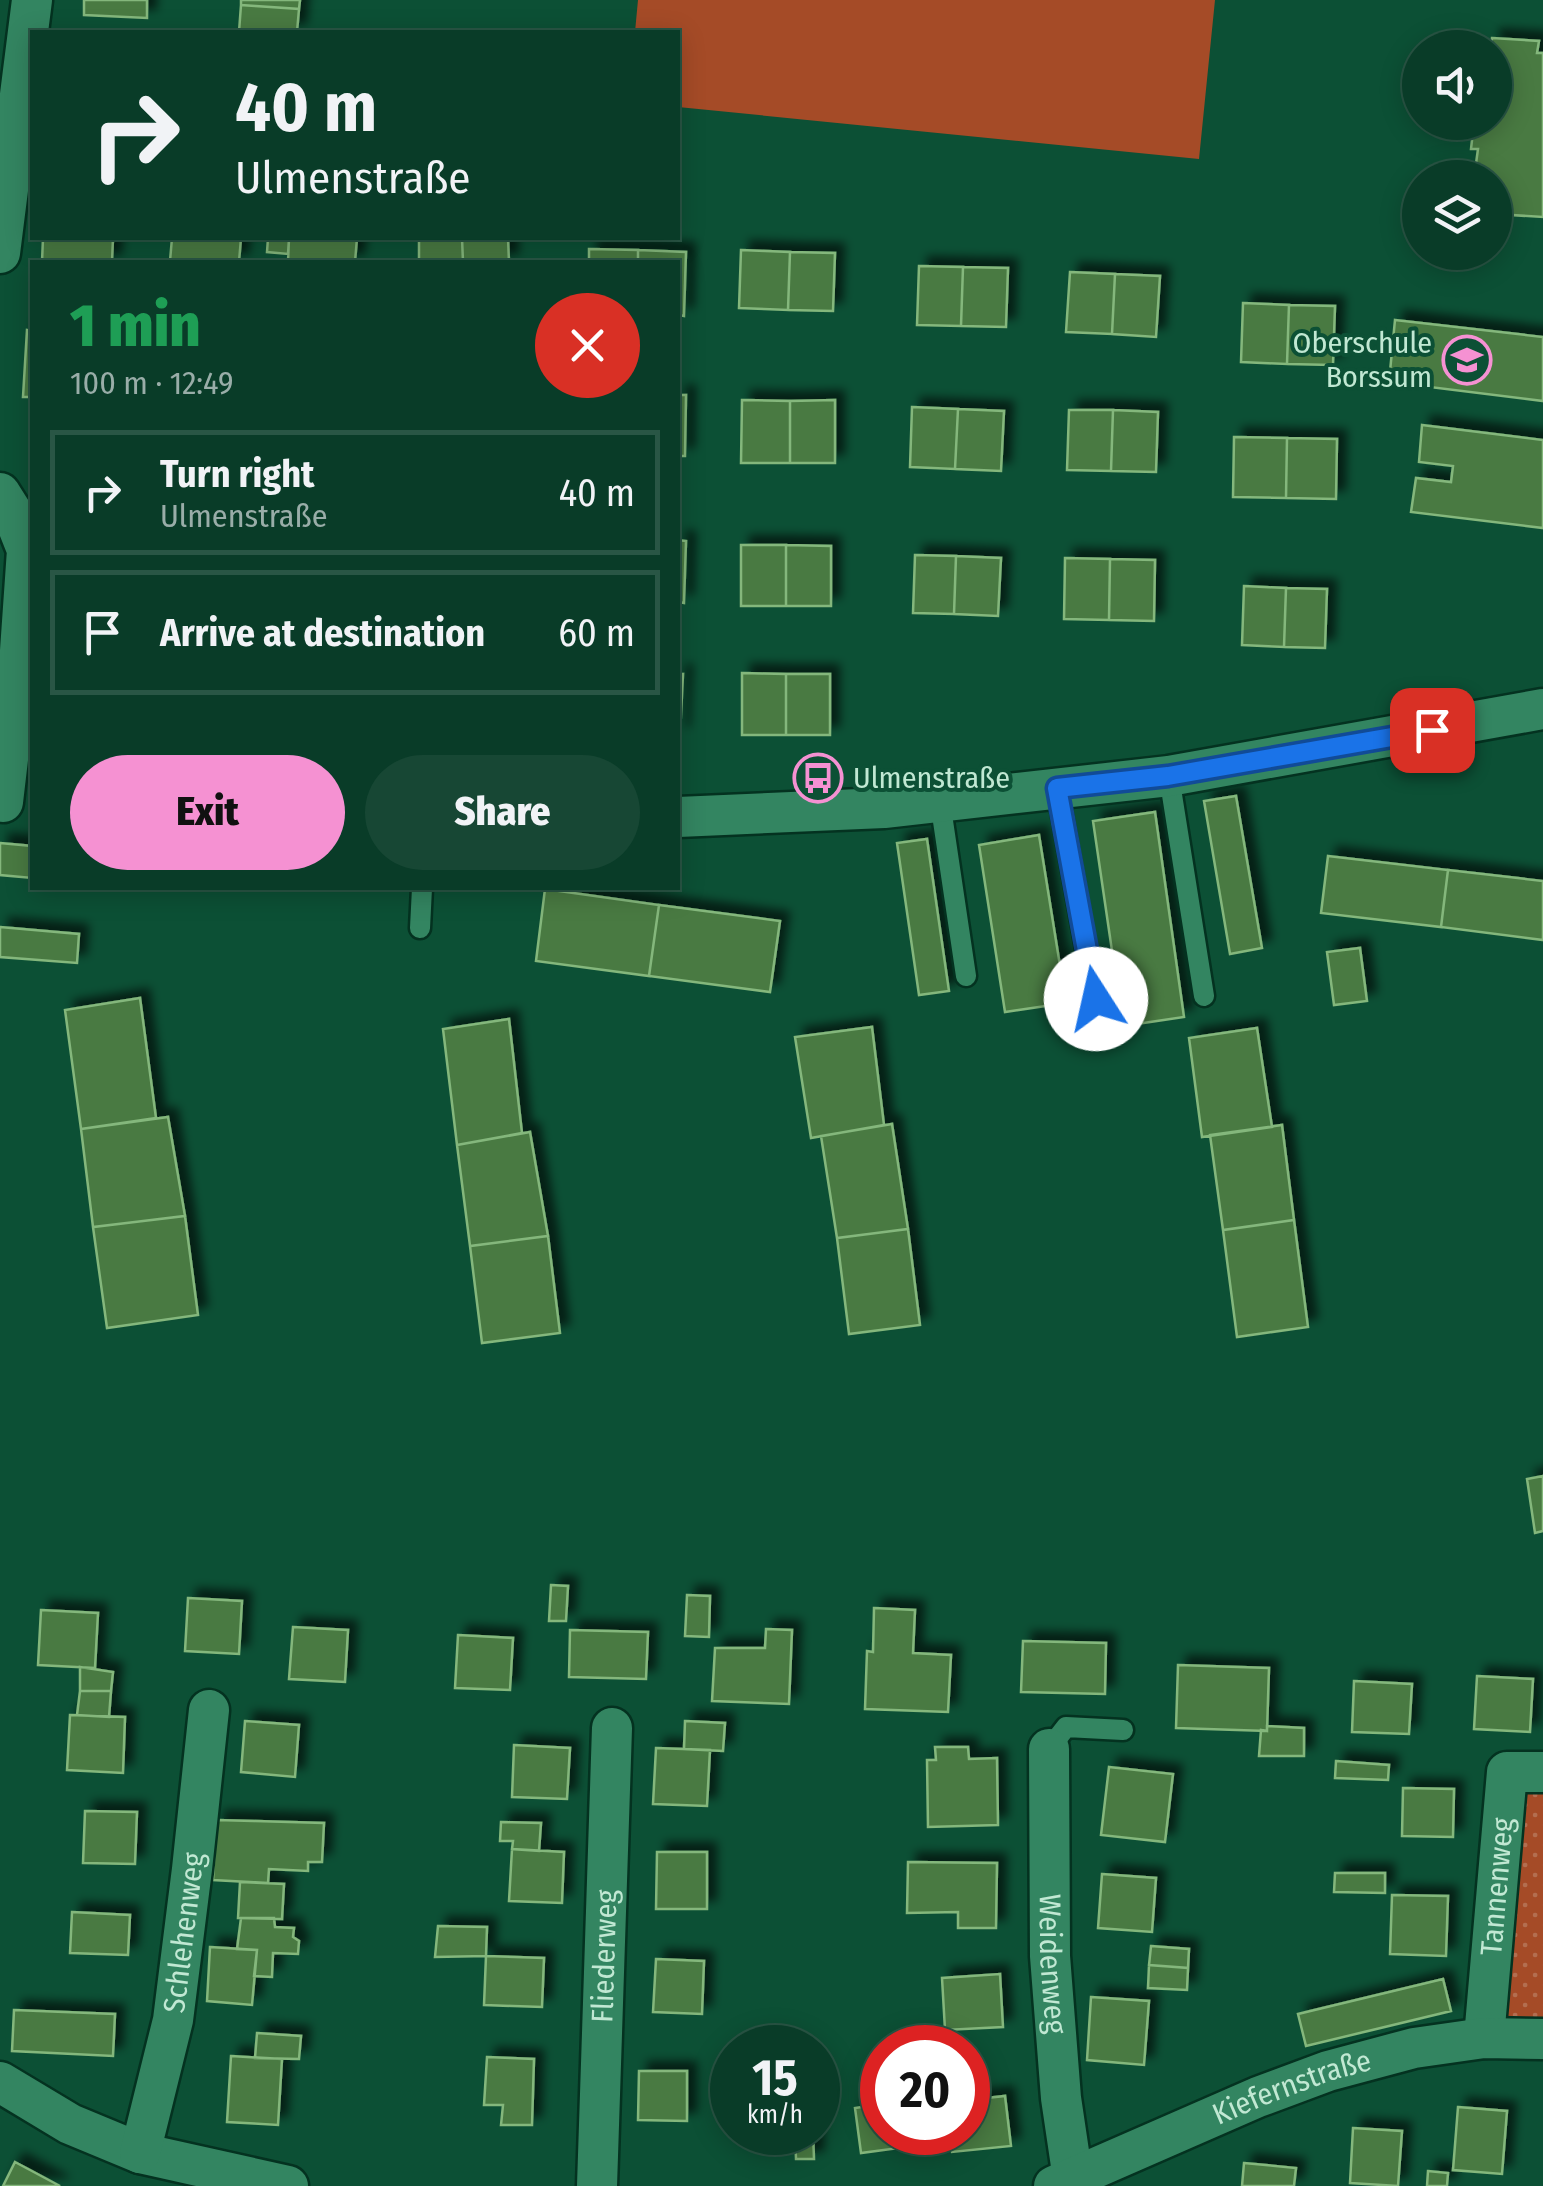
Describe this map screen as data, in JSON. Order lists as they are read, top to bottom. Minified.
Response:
{"streets":{"street":["Tannenweg","Schlehenweg","Fliederweg","Weidenweg","Kiefernstraße"]},"crossings":[["Tannenweg","Kiefernstraße"],["Weidenweg","Kiefernstraße"]],"places":{"school or university":["Oberschule Borssum"],"bus stop":["Ulmenstraße"]},"page":{"turn":["40 m","Ulmenstraße"],"heading":["1 min","100 m · 12:49"],"list":[{"name":"Turn right","note":"Ulmenstraße","value":"40 m"},{"name":"Arrive at destination","value":"60 m"}],"buttons":["Exit","Share"],"speed":"15 km/h","limit":"20"}}
